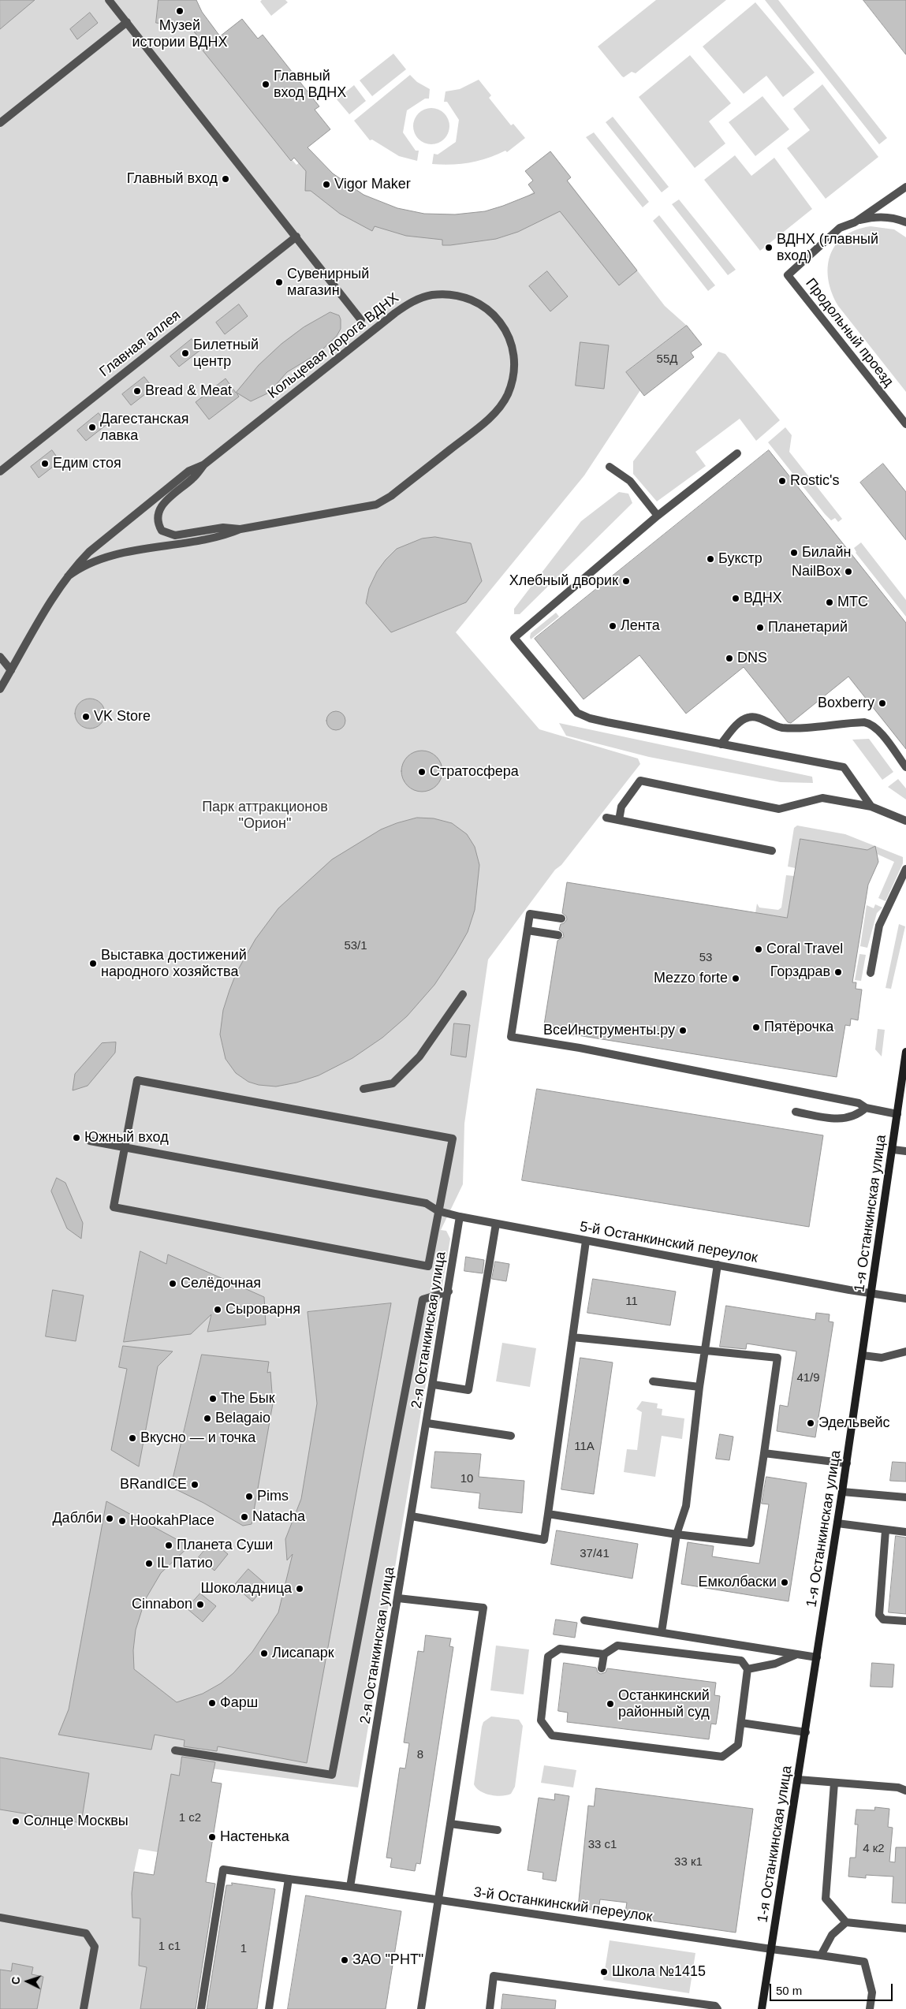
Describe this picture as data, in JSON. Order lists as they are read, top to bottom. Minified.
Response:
{"streets":{"street":["Продольный проезд","Главная аллея","Кольцевая дорога ВДНХ","1-я Останкинская улица","5-й Останкинский переулок","2-я Останкинская улица","3-й Останкинский переулок"]},"crossings":[["1-я Останкинская улица","5-й Останкинский переулок"],["1-я Останкинская улица","3-й Останкинский переулок"],["5-й Останкинский переулок","2-я Останкинская улица"],["2-я Останкинская улица","3-й Останкинский переулок"]],"parks":["Парк аттракционов \"Орион\""],"places":["Музей истории ВДНХ","Главный вход ВДНХ","Главный вход","Vigor Maker","ВДНХ (главный вход)","Сувенирный магазин","Билетный центр","Bread & Meat","Дагестанская лавка","Едим стоя","Rostic's","Билайн","Букстр","NailBox","Хлебный дворик","ВДНХ","МТС","Лента","Планетарий","DNS","Boxberry","VK Store","Стратосфера","Coral Travel","Выставка достижений народного хозяйства","Горздрав","Mezzo forte","Пятёрочка","ВсеИнструменты.ру","Южный вход","Селёдочная","Сыроварня","The Бык","Belagaio","Эдельвейс","Вкусно — и точка","BRandICE","Pims","Natacha","Даблби","HookahPlace","Планета Суши","IL Патио","Емколбаски","Шоколадница","Cinnabon","Лисапарк","Фарш","Останкинский районный суд","Солнце Москвы","Настенька","ЗАО \"РНТ\"","Школа №1415"],"house_numbers":["55Д","53/1","53","11","41/9","11А","10","37/41","8","1 с2","33 с1","4 к2","33 к1","1 с1","1"],"scale_bar":"50 m","north":"left"}
